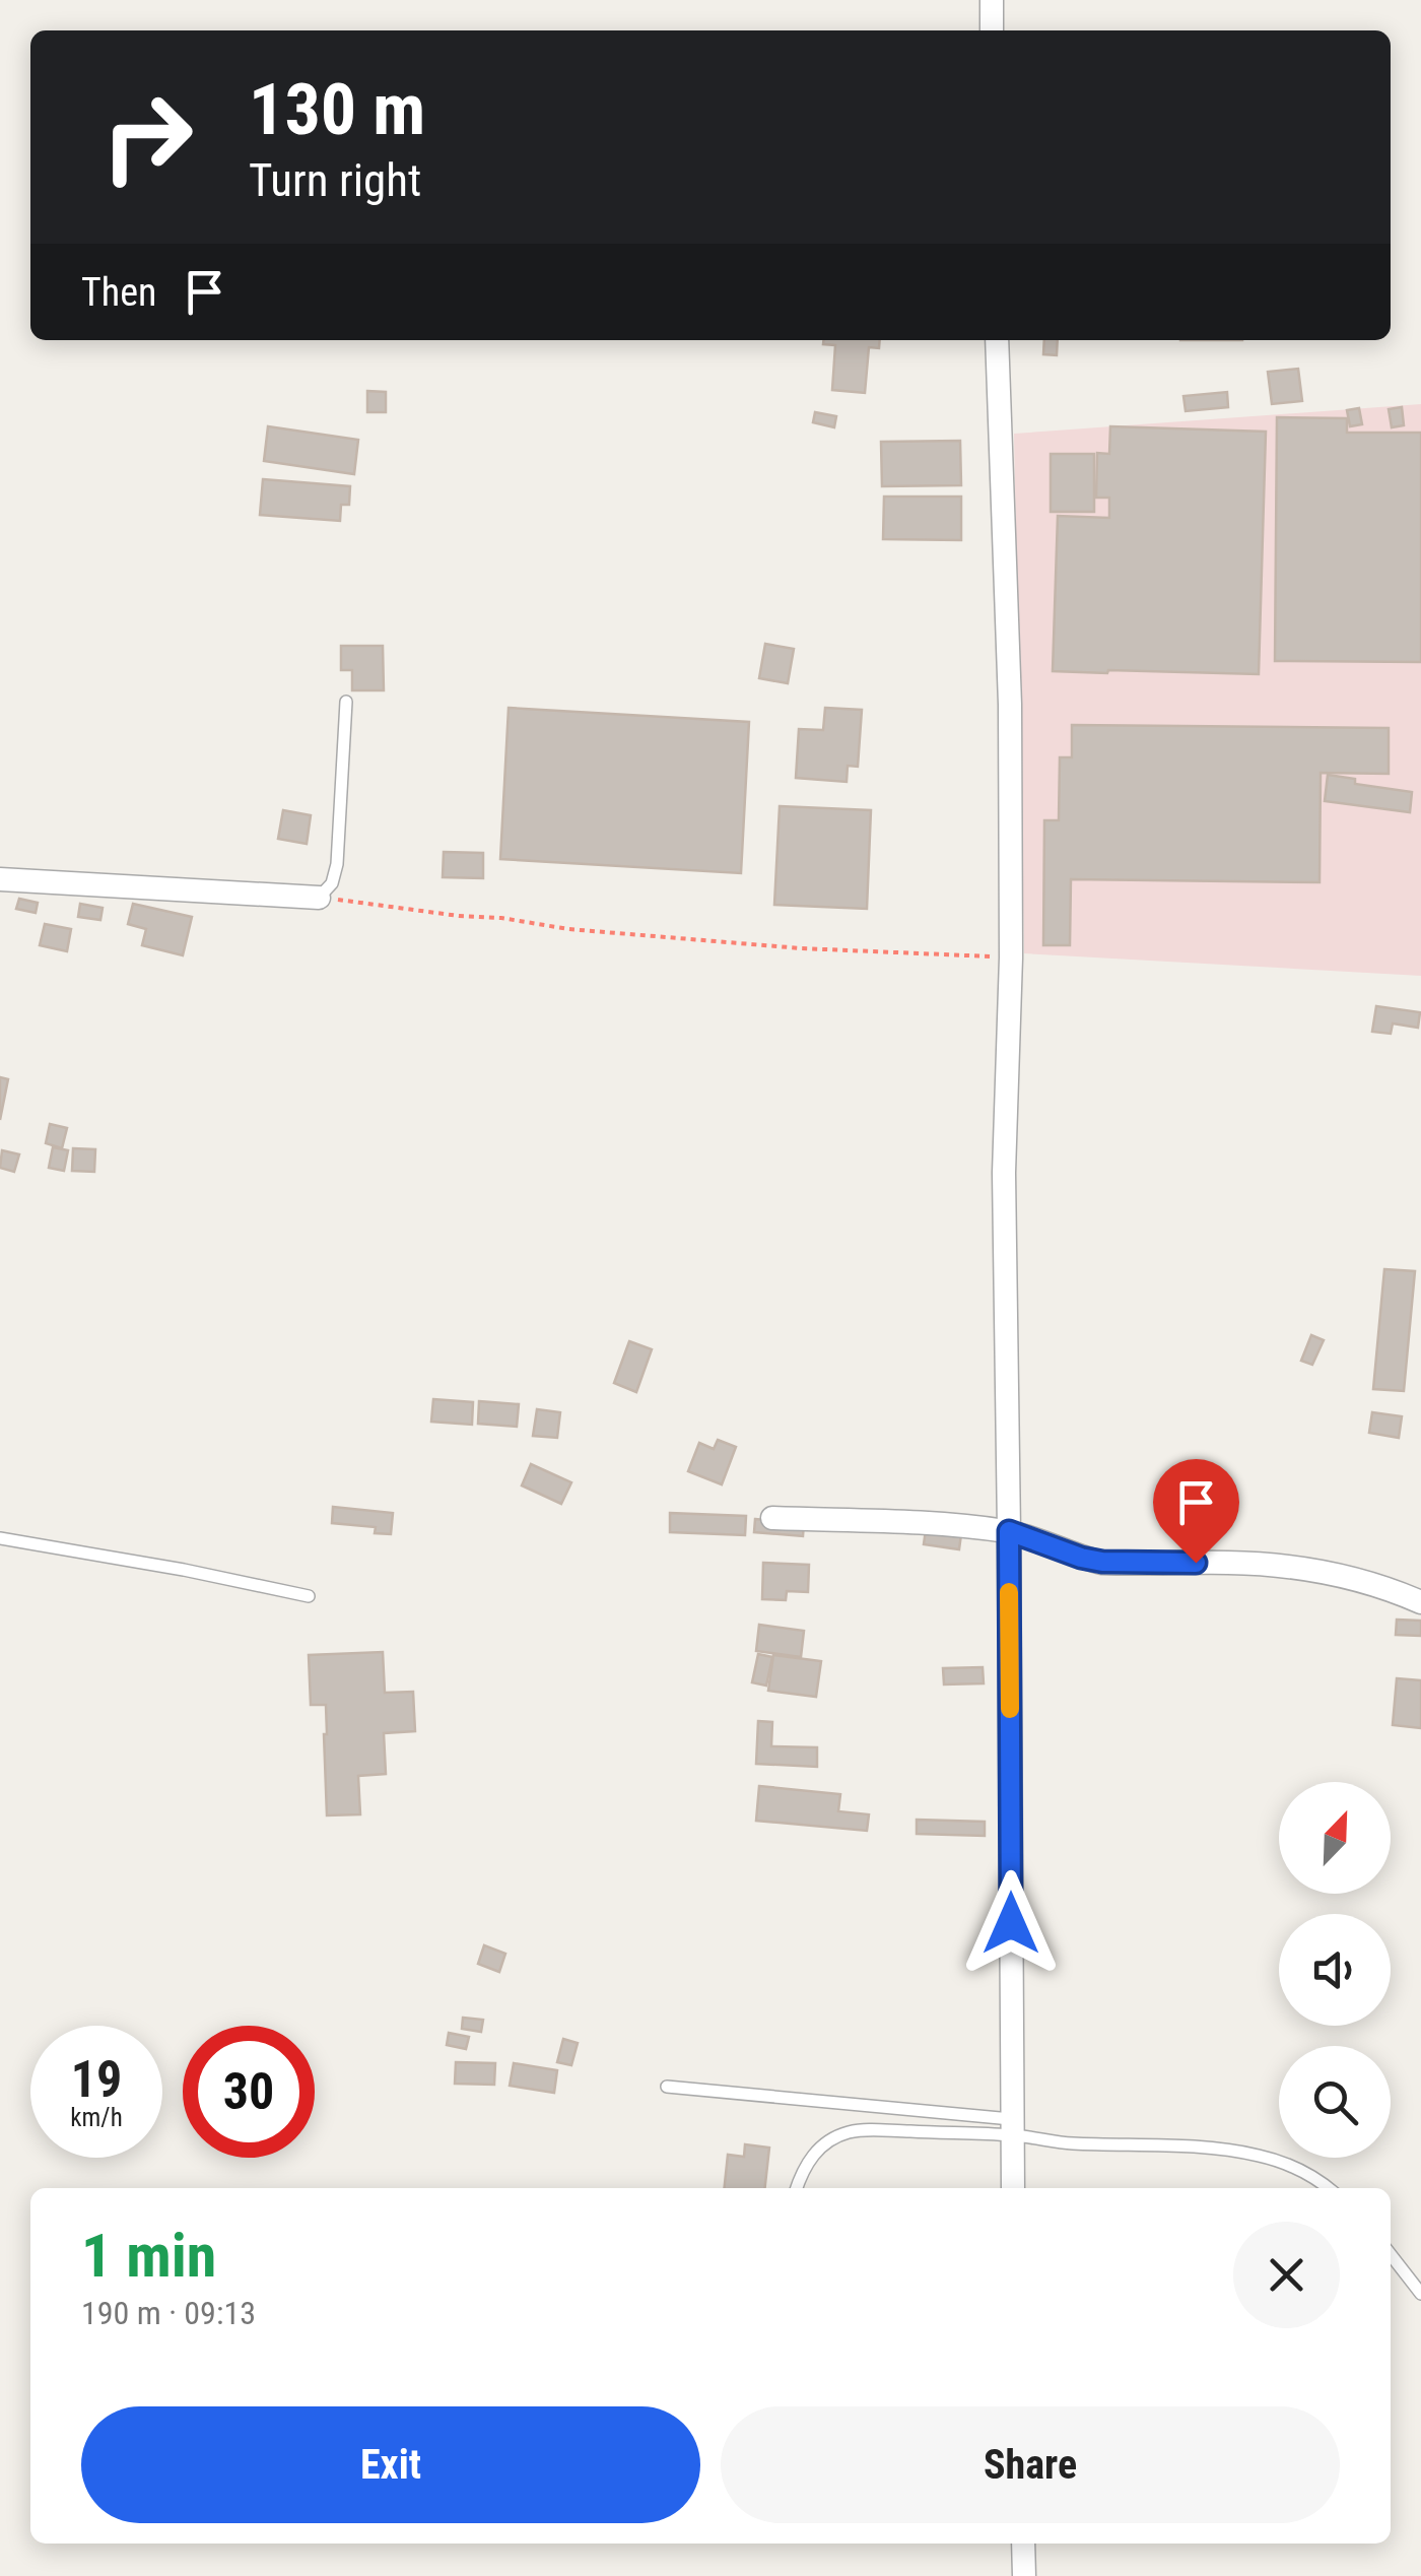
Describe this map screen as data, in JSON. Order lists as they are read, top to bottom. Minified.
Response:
{"north":"top right","page":{"turn":["130 m","Turn right"],"then":"Then","speed":"19 km/h","limit":"30","heading":["1 min","190 m · 09:13"],"buttons":["Exit","Share"]}}
